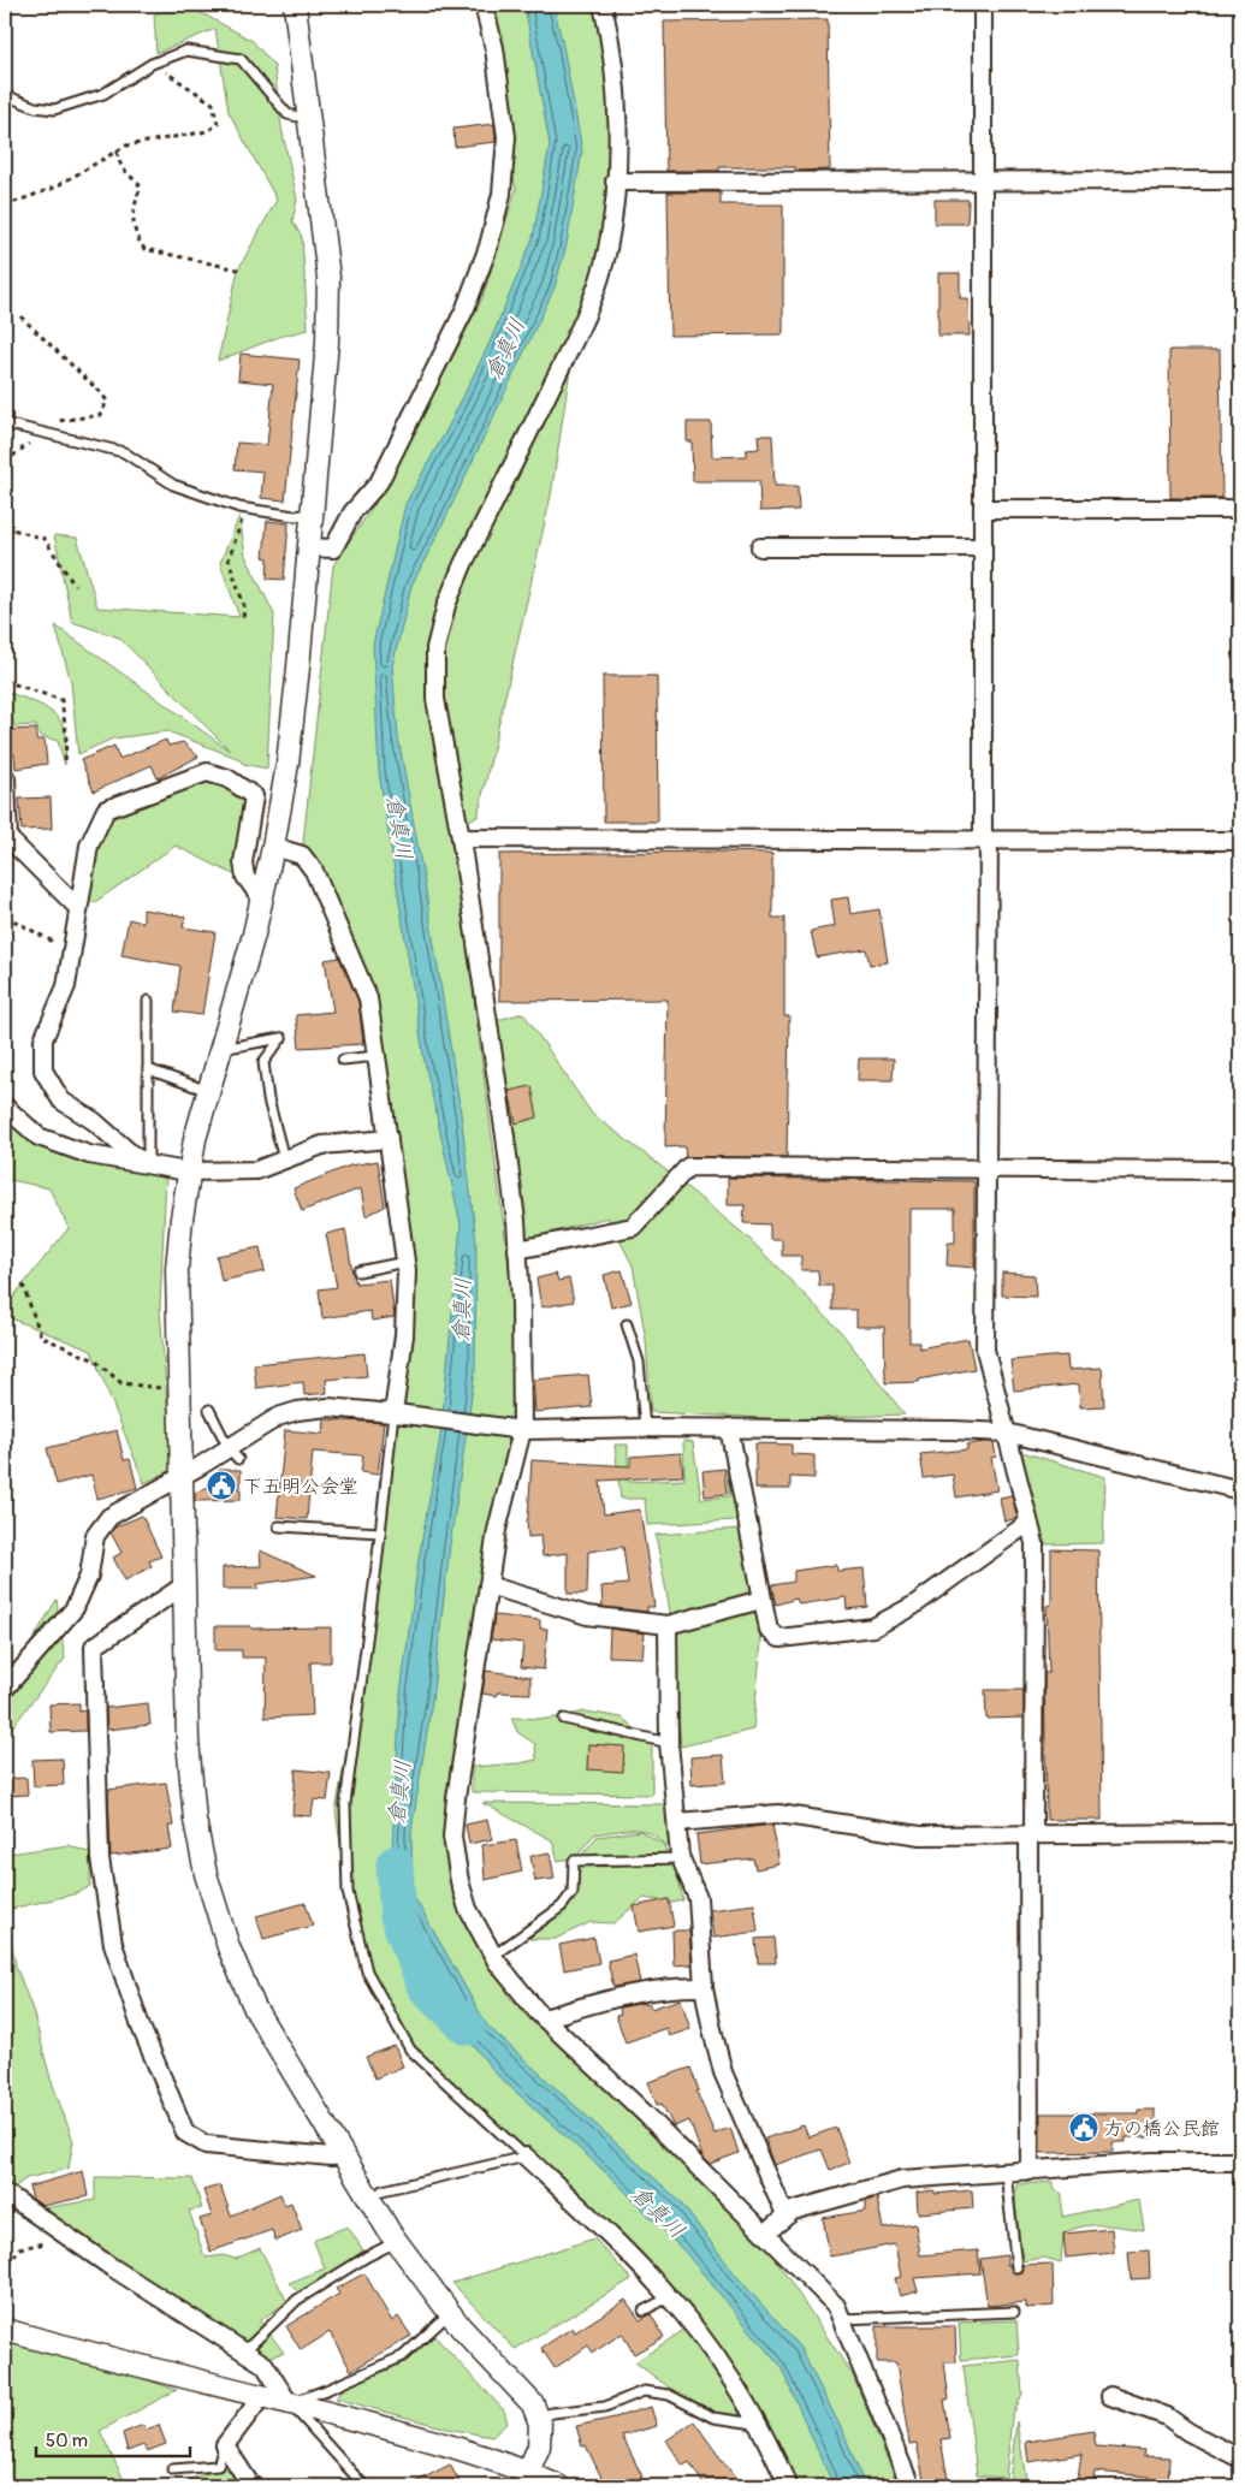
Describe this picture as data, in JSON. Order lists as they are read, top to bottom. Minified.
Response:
{"water":["倉真川"],"places":{"public building":["下五明公会堂","方の橋公民館"]},"scale_bar":"50 m"}
